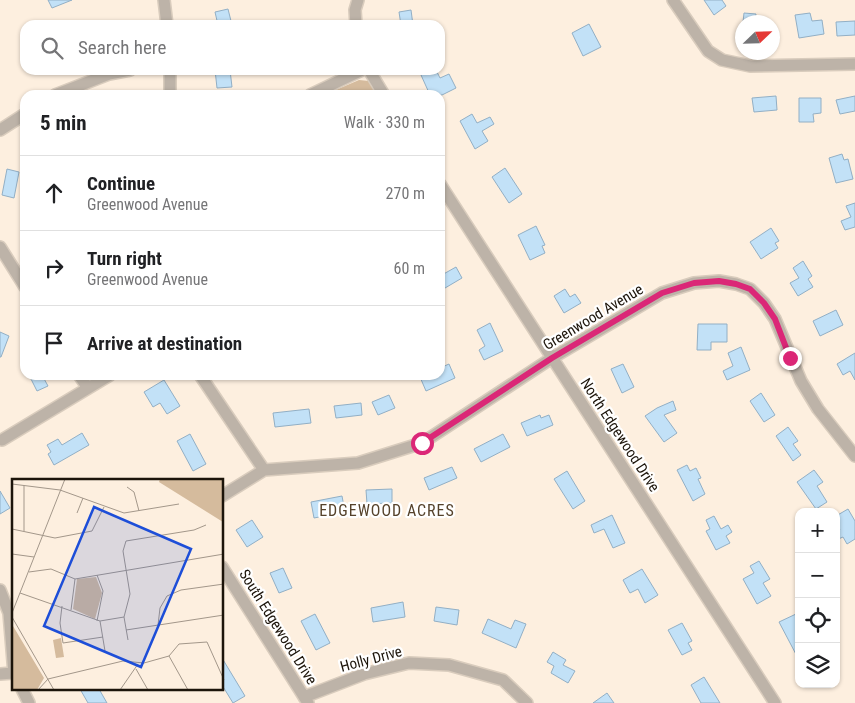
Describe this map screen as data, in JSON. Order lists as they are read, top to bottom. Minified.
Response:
{"streets":{"street":["Greenwood Avenue","North Edgewood Drive","South Edgewood Drive","Holly Drive"]},"crossings":[["Greenwood Avenue","North Edgewood Drive"],["South Edgewood Drive","Holly Drive"]],"districts":["EDGEWOOD ACRES"],"north":"top right","page":{"search":"Search here","heading":["5 min","Walk · 330 m"],"list":[["Continue","Greenwood Avenue","270 m"],["Turn right","Greenwood Avenue","60 m"],"Arrive at destination"],"map_buttons":["+","−"]}}
